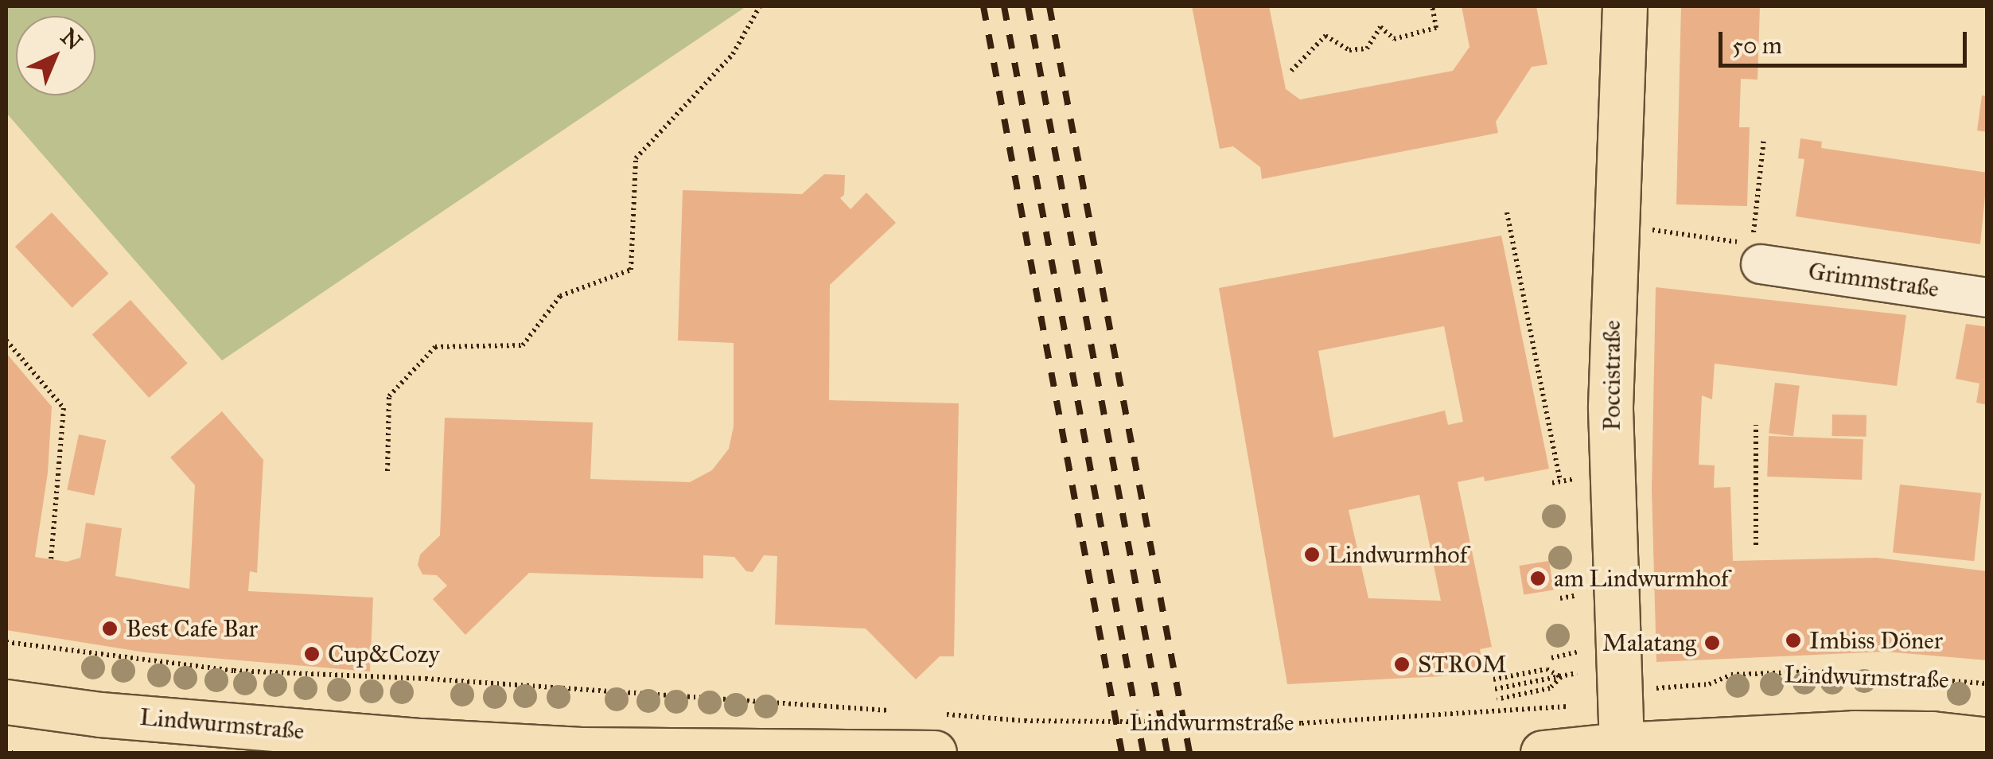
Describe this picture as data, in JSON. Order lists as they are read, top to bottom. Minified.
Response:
{"streets":{"main road":["Poccistraße","Lindwurmstraße"],"street":["Grimmstraße"]},"places":["Lindwurmhof","am Lindwurmhof","Best Cafe Bar","Imbiss Döner","Malatang","Cup&Cozy","STROM"],"scale_bar":"50 m","north":"top right"}
